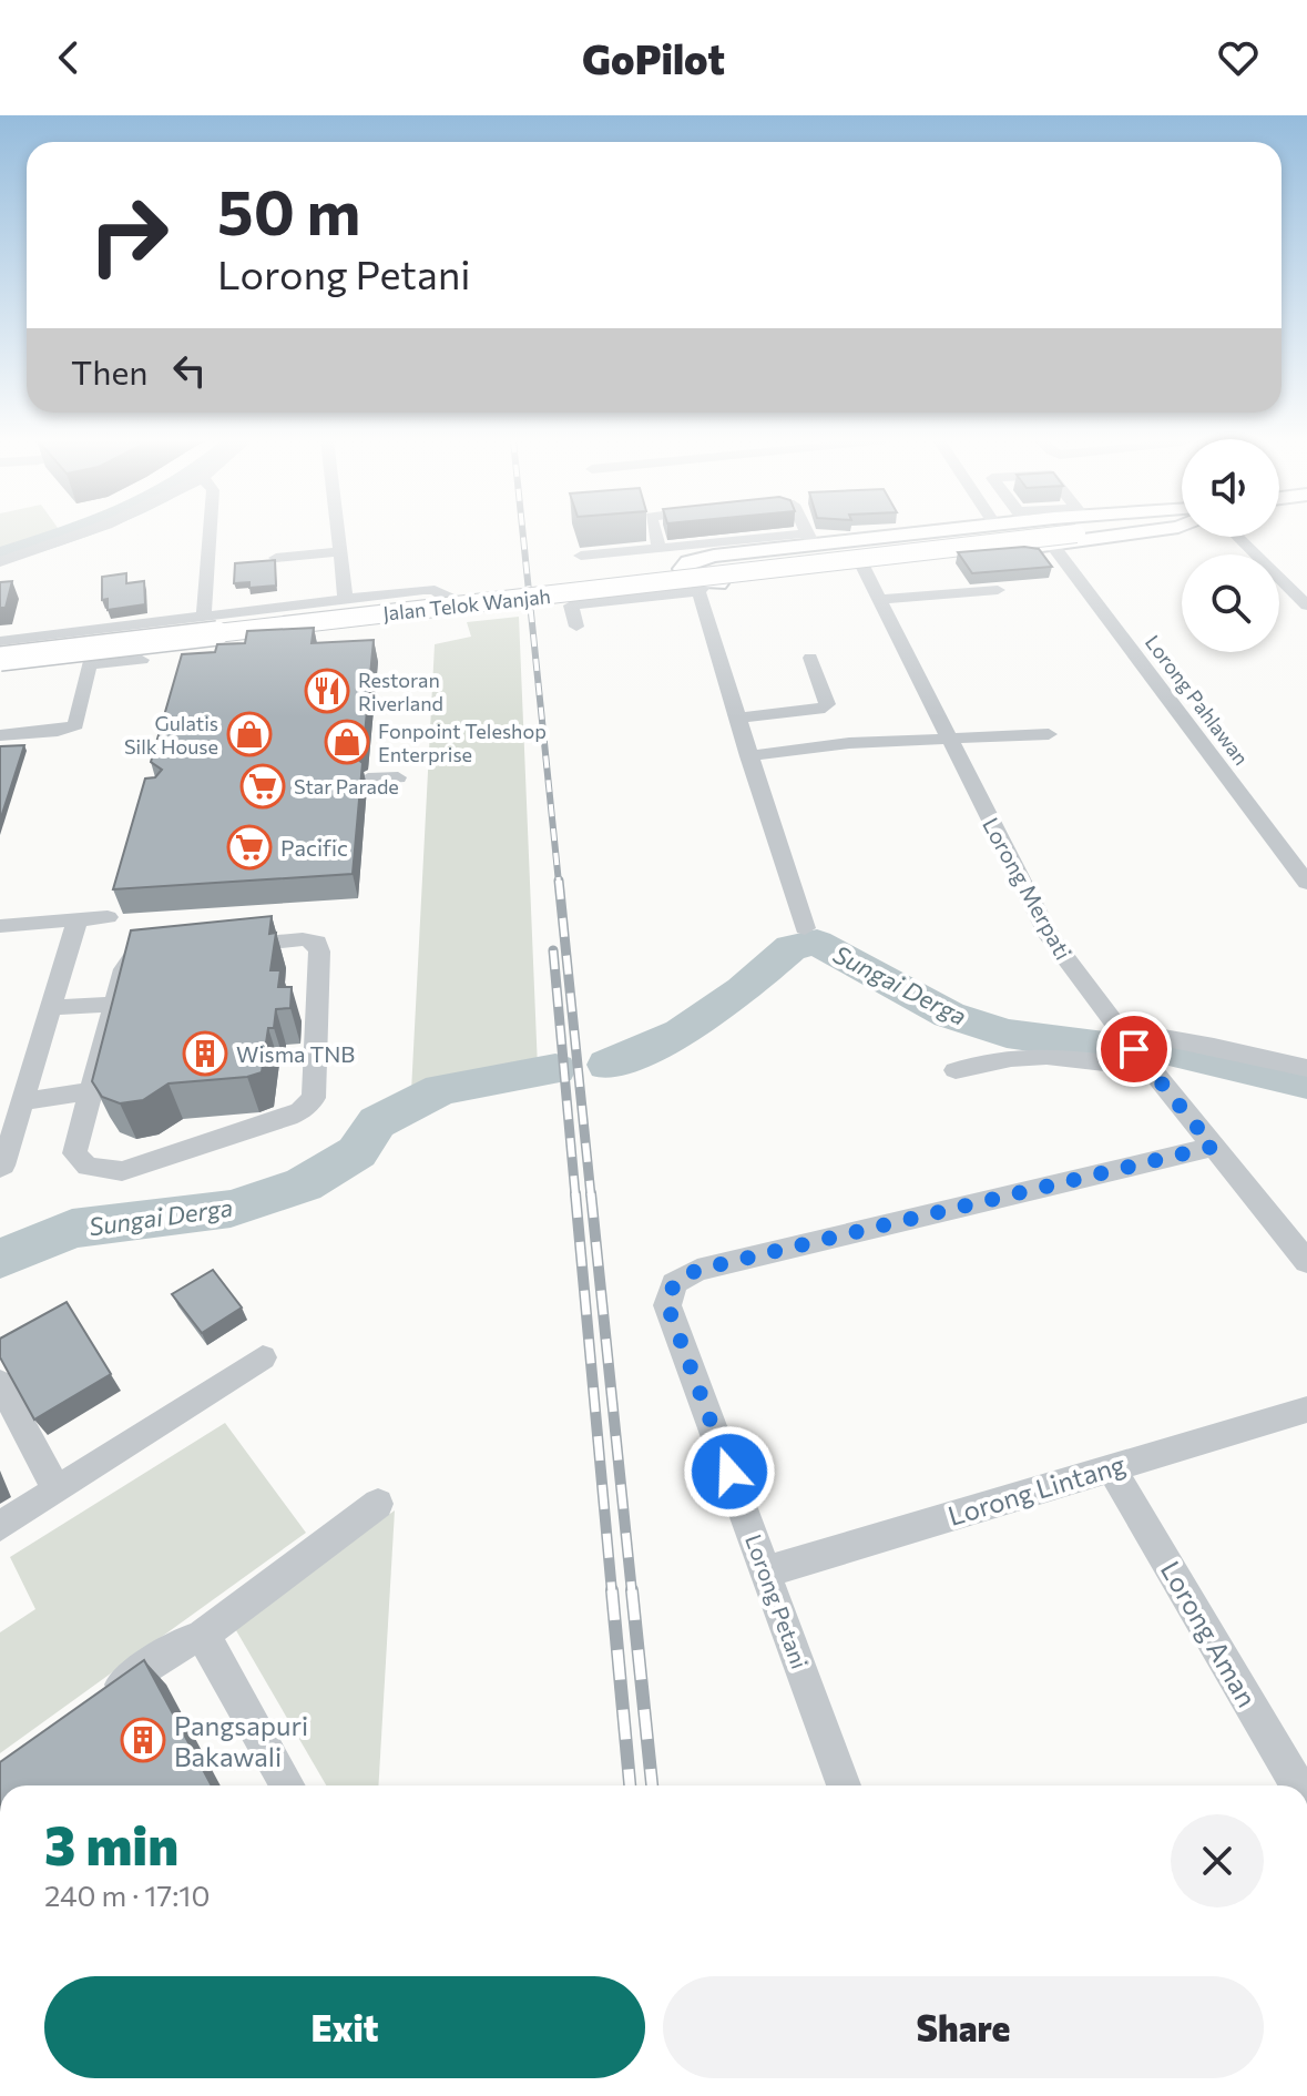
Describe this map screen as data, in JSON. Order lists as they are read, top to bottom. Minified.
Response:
{"streets":{"main road":["Jalan Telok Wanjah"],"street":["Lorong Pahlawan","Lorong Merpati","Lorong Lintang","Lorong Petani","Lorong Aman"]},"crossings":[["Lorong Merpati","Lorong Petani"],["Lorong Lintang","Lorong Petani"],["Lorong Lintang","Lorong Aman"]],"water":["Sungai Derga"],"places":{"restaurant":["Restoran Riverland"],"shop":["Gulatis Silk House","Fonpoint Teleshop Enterprise"],"supermarket":["Star Parade","Pacific"],"building":["Wisma TNB","Pangsapuri Bakawali"]},"page":{"header":"GoPilot","turn":["50 m","Lorong Petani"],"then":"Then","heading":["3 min","240 m · 17:10"],"buttons":["Exit","Share"]}}
